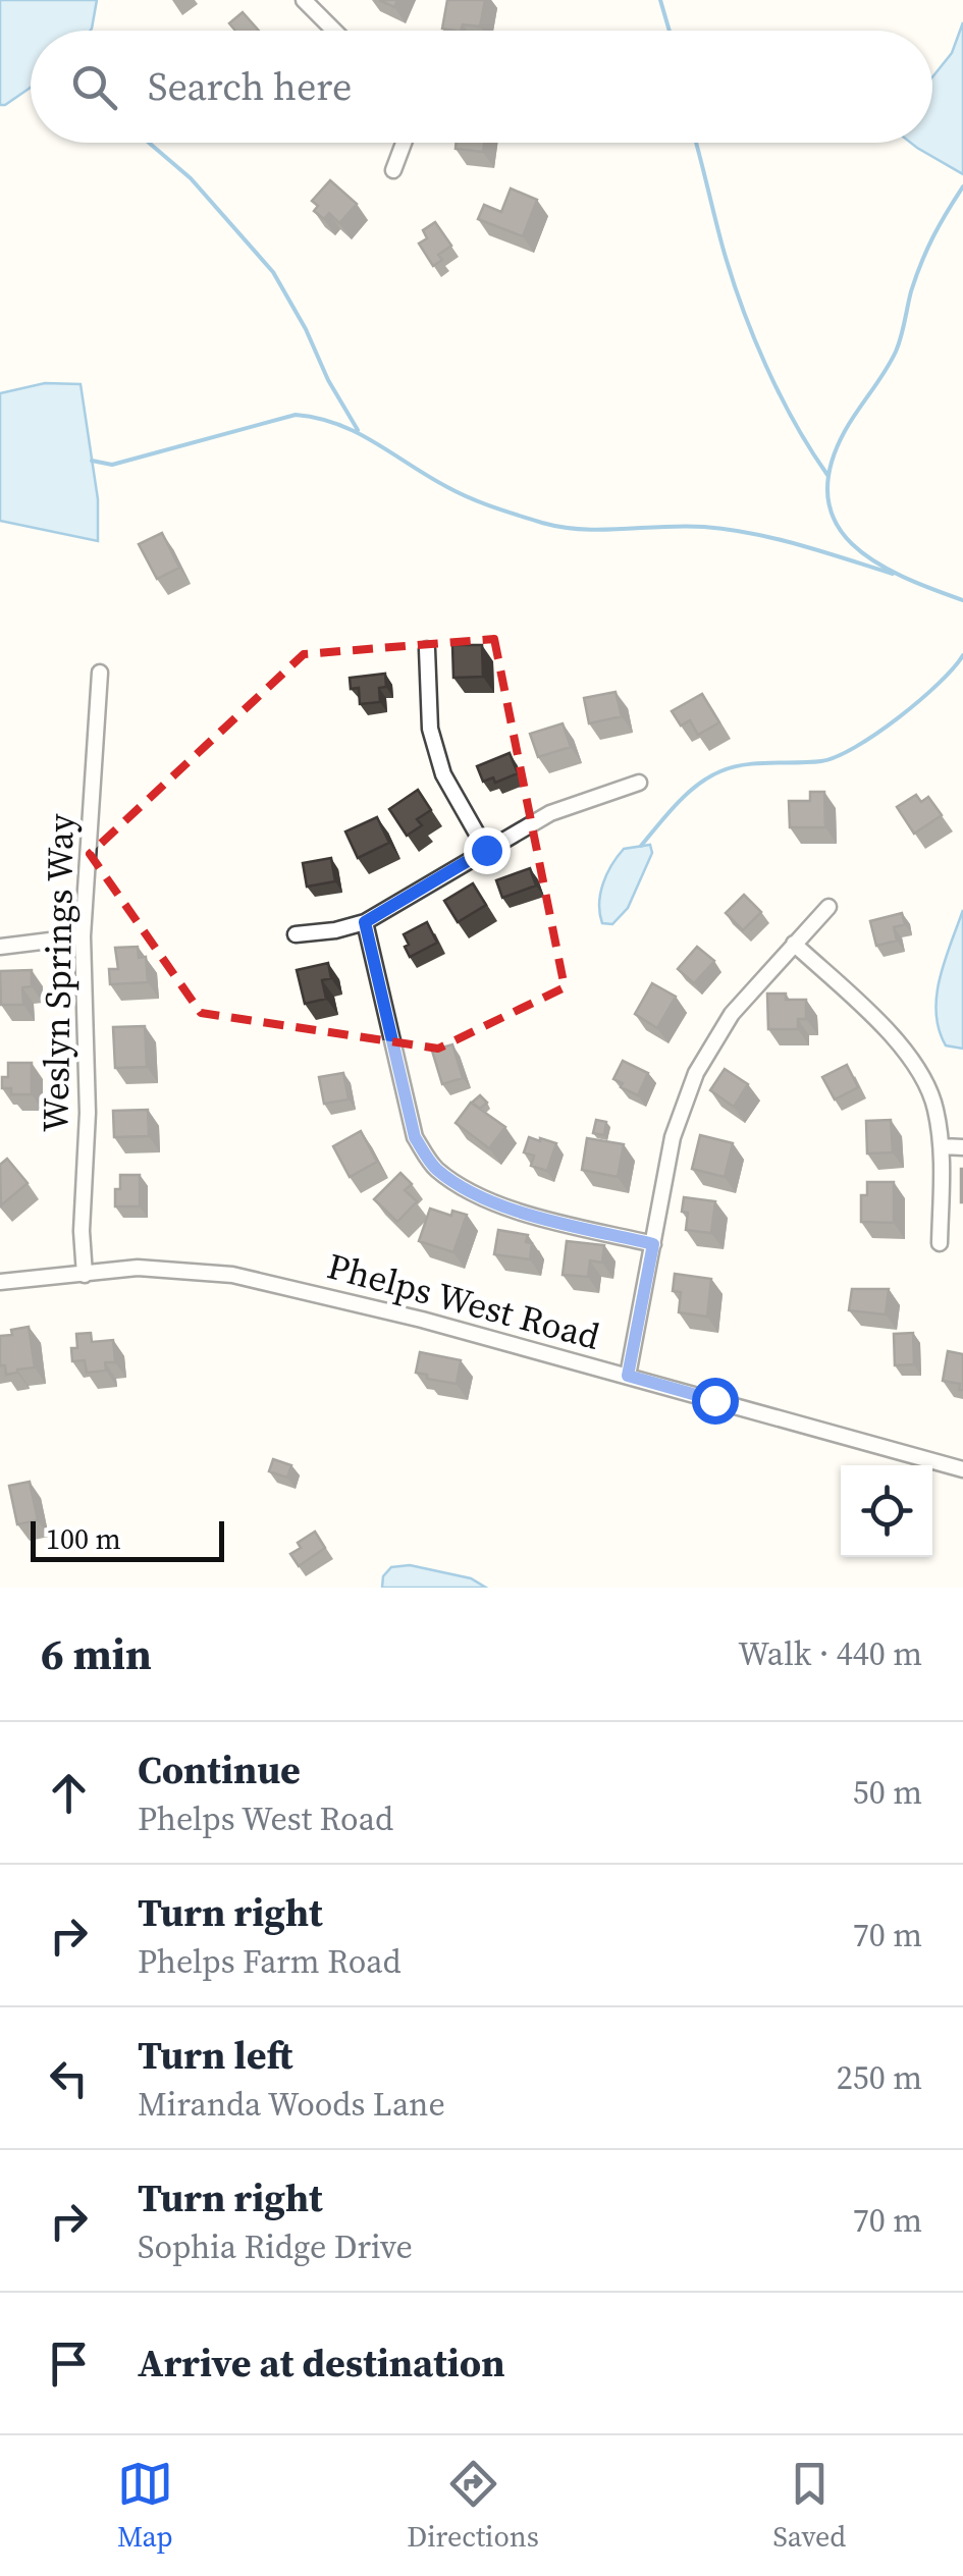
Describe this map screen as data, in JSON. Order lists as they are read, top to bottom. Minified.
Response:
{"streets":{"street":["Weslyn Springs Way","Phelps West Road"]},"crossings":[["Weslyn Springs Way","Phelps West Road"]],"scale_bar":"100 m","page":{"search":"Search here","scale":"100 m","heading":["6 min","Walk · 440 m"],"list":[["Continue","Phelps West Road","50 m"],["Turn right","Phelps Farm Road","70 m"],["Turn left","Miranda Woods Lane","250 m"],["Turn right","Sophia Ridge Drive","70 m"],"Arrive at destination"],"nav":["Map","Directions","Saved"]}}
